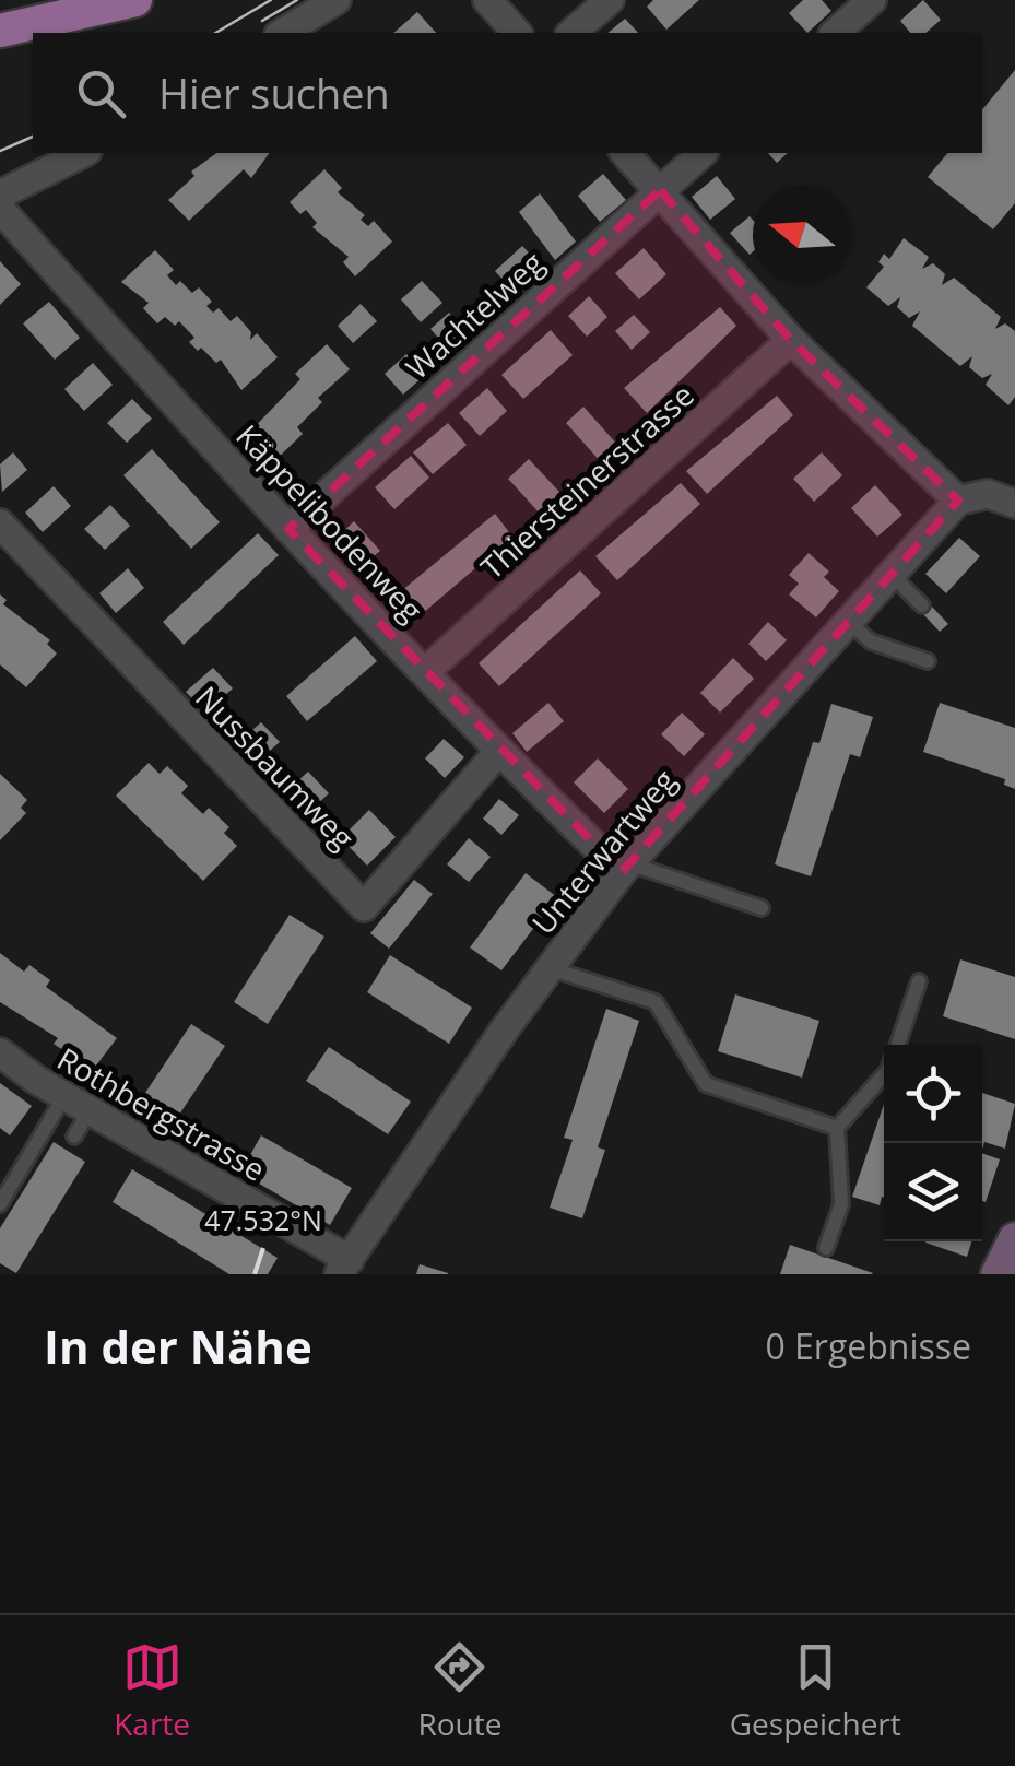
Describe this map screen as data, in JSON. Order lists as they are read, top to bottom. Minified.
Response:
{"streets":{"street":["Wachtelweg","Thiersteinerstrasse","Käppelibodenweg","Nussbaumweg","Unterwartweg","Rothbergstrasse"]},"crossings":[["Wachtelweg","Käppelibodenweg"],["Thiersteinerstrasse","Käppelibodenweg"],["Käppelibodenweg","Nussbaumweg"],["Käppelibodenweg","Unterwartweg"],["Unterwartweg","Rothbergstrasse"]],"north":"left","page":{"search":"Hier suchen","heading":["In der Nähe","0 Ergebnisse"],"nav":["Karte","Route","Gespeichert"]},"coordinates":["47.532°N"]}
